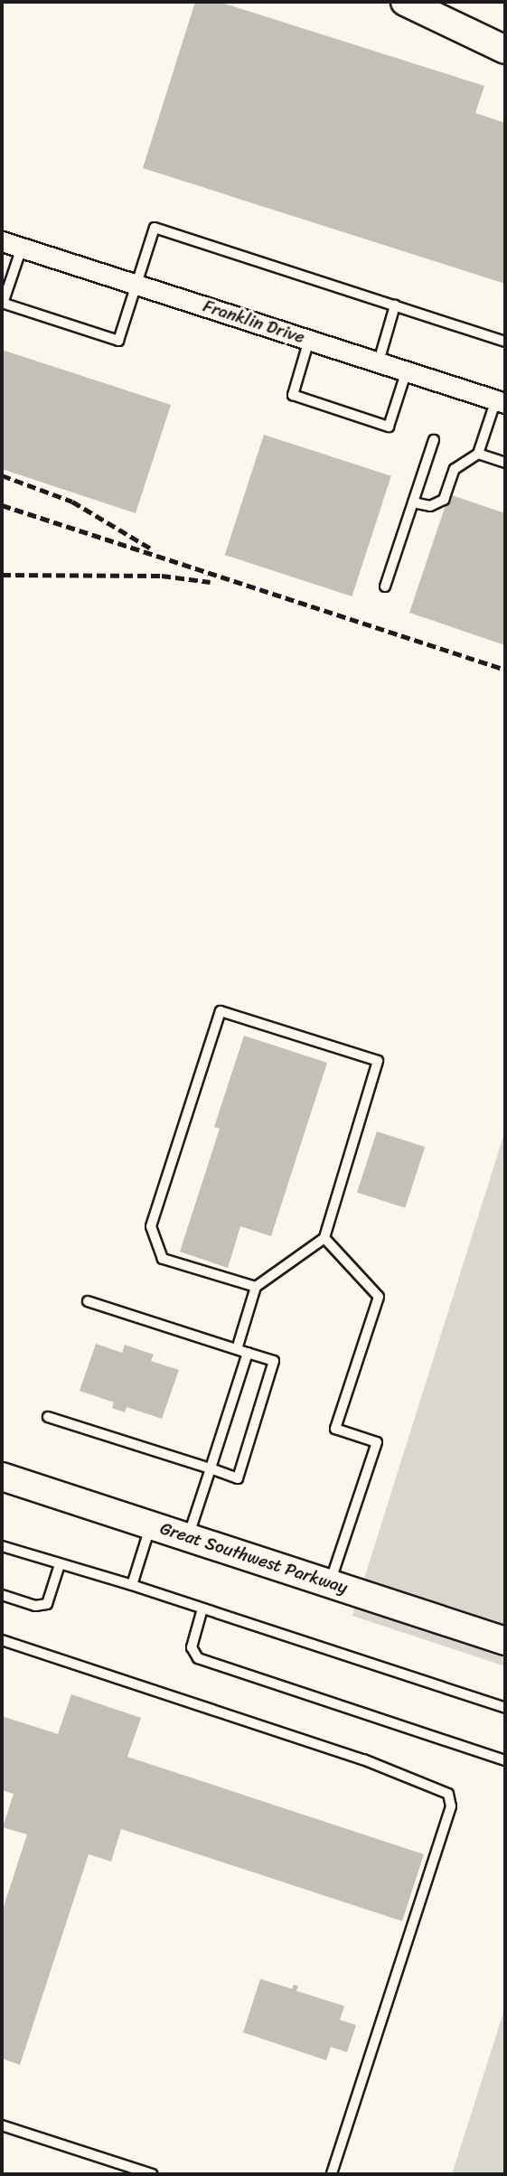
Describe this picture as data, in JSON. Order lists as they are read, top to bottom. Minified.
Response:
{"streets":{"street":["Franklin Drive","Great Southwest Parkway"]}}
